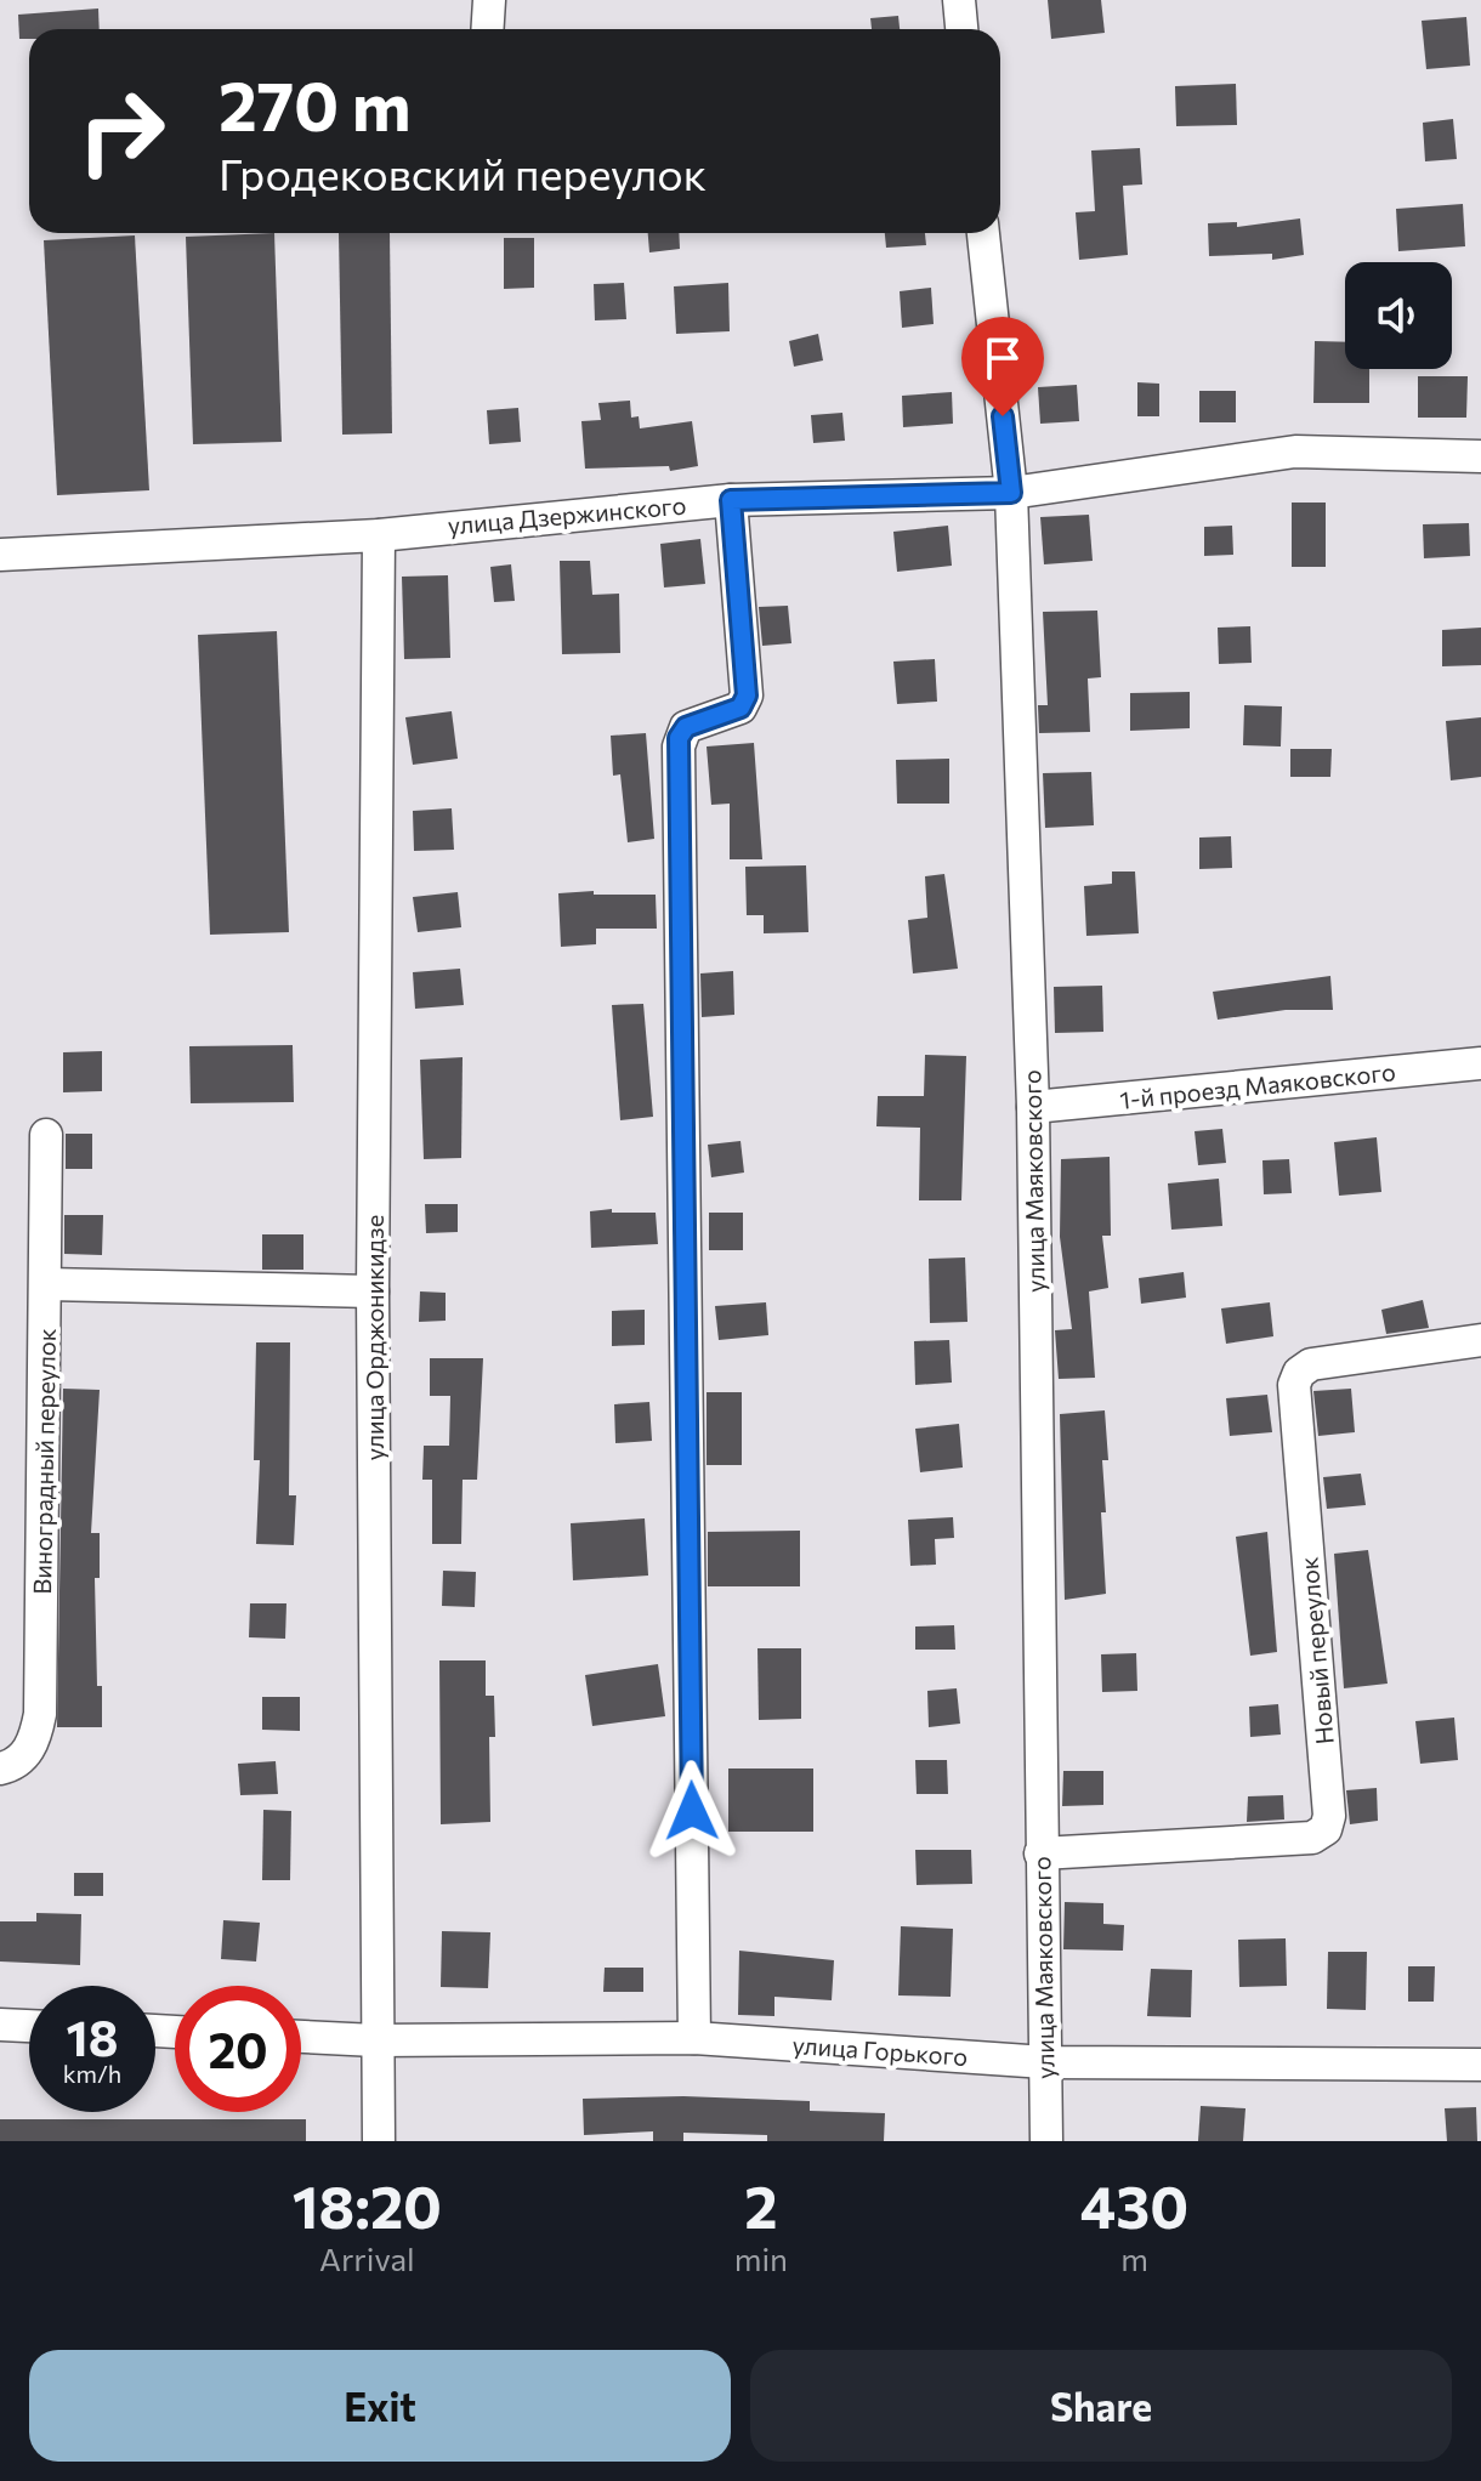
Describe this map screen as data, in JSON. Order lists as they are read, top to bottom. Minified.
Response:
{"streets":{"street":["улица Дзержинского","1-й проезд Маяковского","улица Маяковского","улица Орджоникидзе","Виноградный переулок","Новый переулок","улица Горького"]},"crossings":[["улица Дзержинского","улица Маяковского"],["улица Дзержинского","улица Орджоникидзе"],["1-й проезд Маяковского","улица Маяковского"],["улица Маяковского","Новый переулок"],["улица Маяковского","улица Горького"],["улица Орджоникидзе","улица Горького"]],"page":{"turn":["270 m","Гродековский переулок"],"speed":"18 km/h","limit":"20","eta":["18:20","Arrival","2","min","430","m"],"buttons":["Exit","Share"]}}
